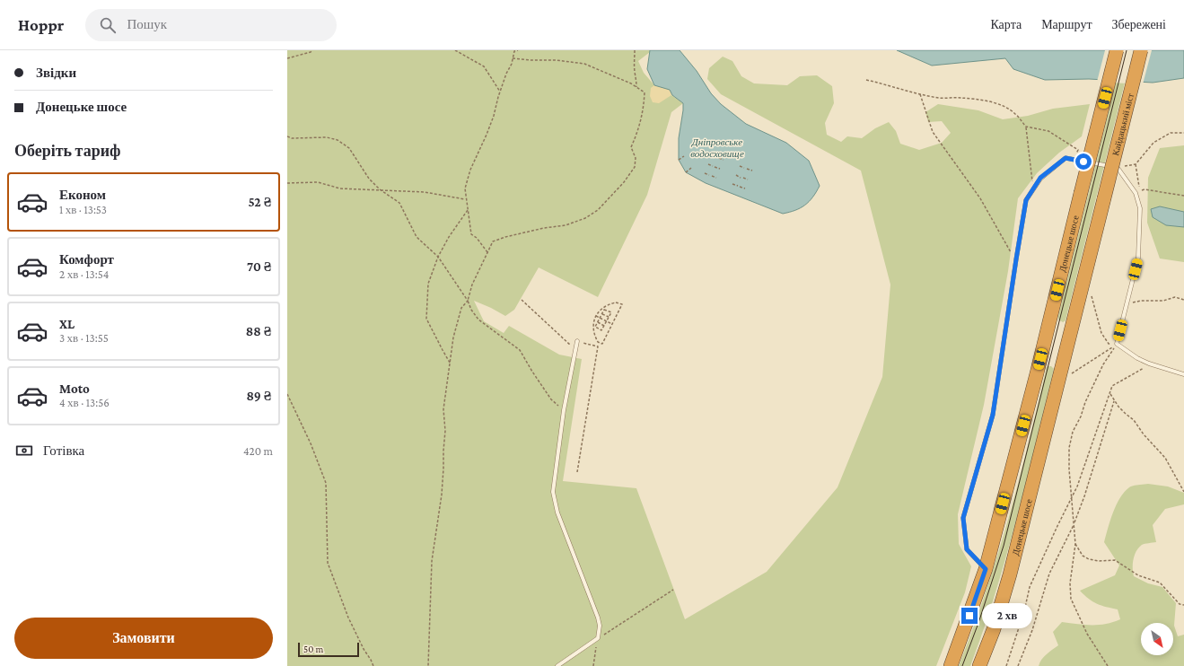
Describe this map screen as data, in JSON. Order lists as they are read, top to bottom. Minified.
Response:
{"streets":{"highway":["Кайдацький міст","Донецьке шосе"]},"crossings":[["Кайдацький міст","Донецьке шосе"]],"water":["Дніпровське водосховище"],"scale_bar":"50 m","north":"bottom right","page":{"header":"Hoppr","search":"Пошук","nav":["Карта","Маршрут","Збережені"],"banner":["Звідки","Донецьке шосе"],"heading":"Оберіть тариф","list":[{"name":"Економ","note":"1 хв · 13:53","value":"52 ₴"},{"name":"Комфорт","note":"2 хв · 13:54","value":"70 ₴"},{"name":"XL","note":"3 хв · 13:55","value":"88 ₴"},{"name":"Moto","note":"4 хв · 13:56","value":"89 ₴"}],"pay":["Готівка","420 m"],"bubble":"2 хв","buttons":"Замовити","scale":"50 m"}}
